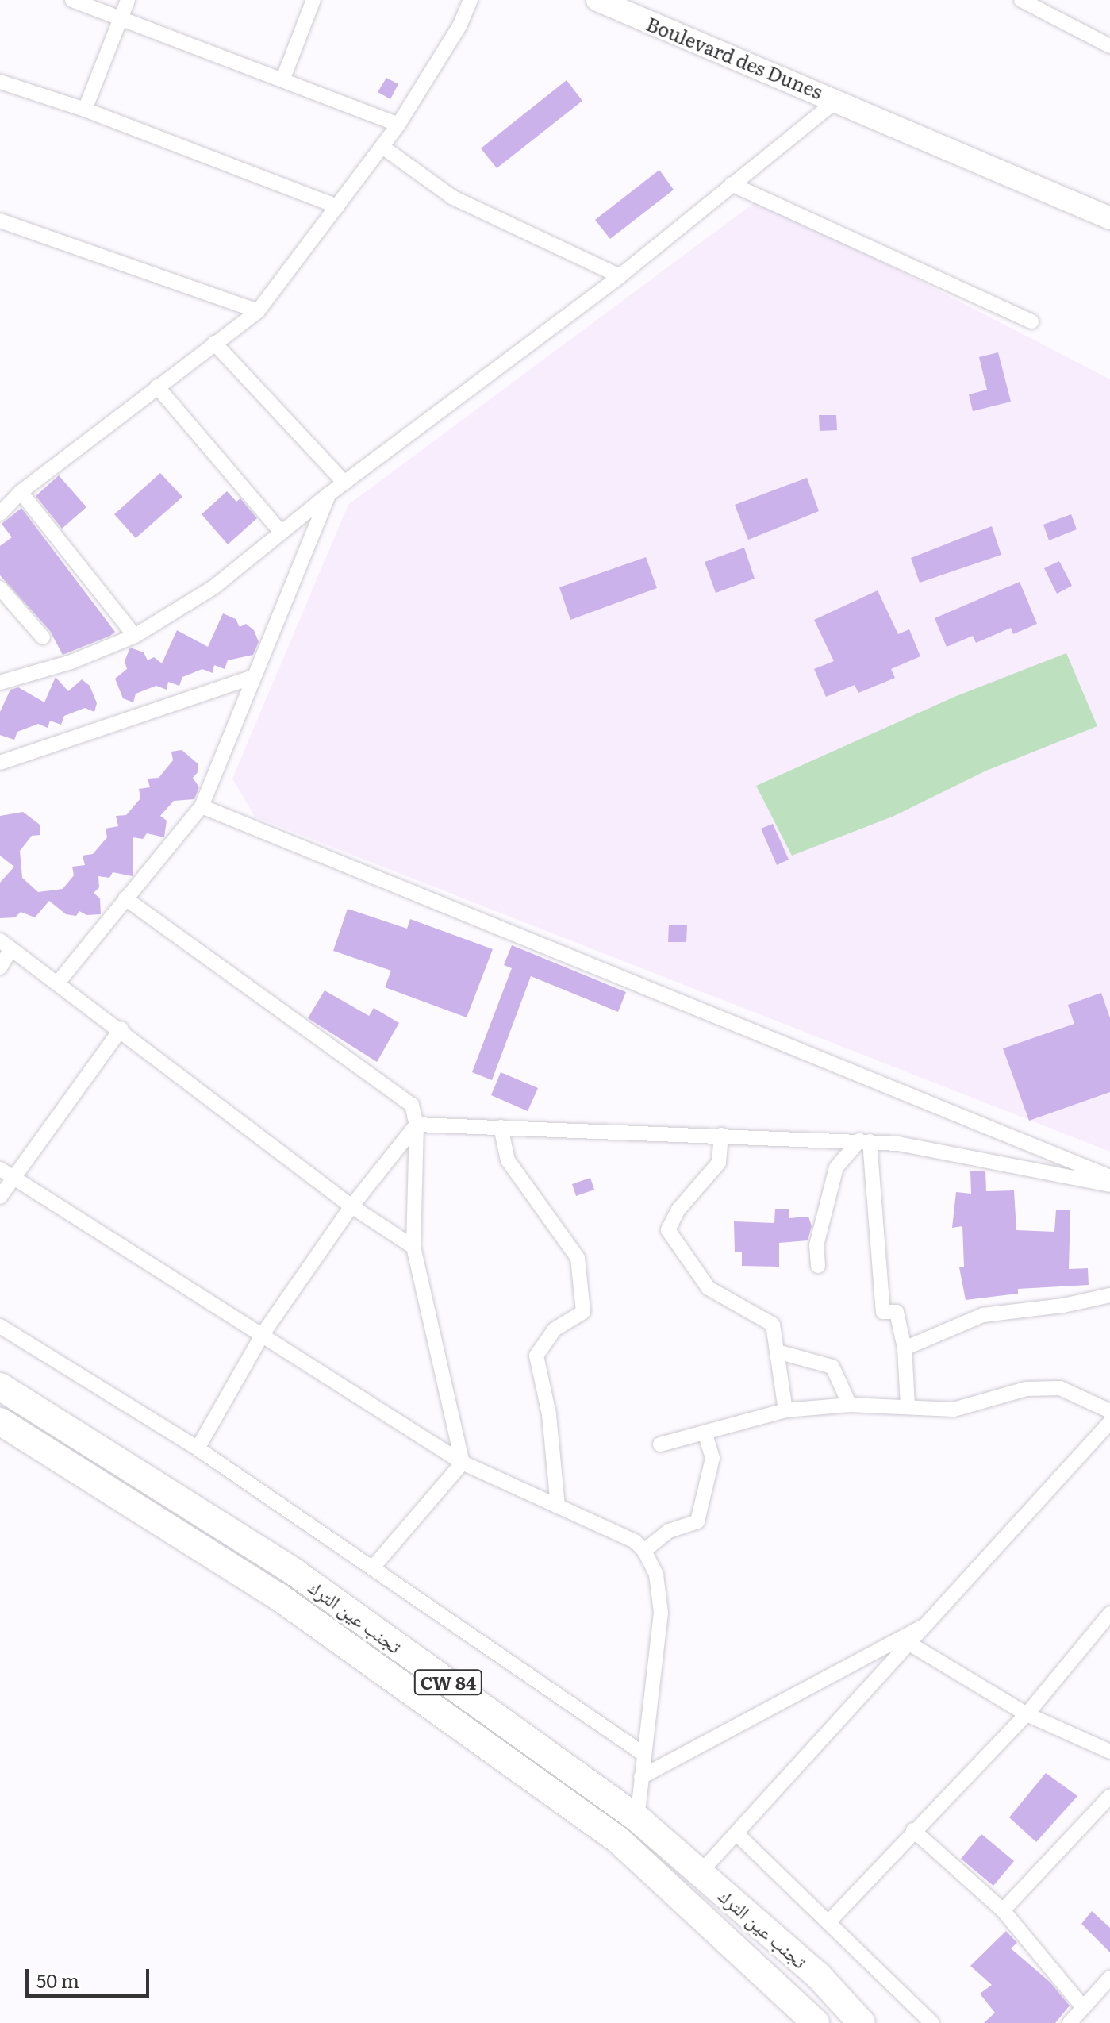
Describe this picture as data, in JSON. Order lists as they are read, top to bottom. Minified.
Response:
{"streets":{"highway":["تجنب عين الترك","CW 84"],"main road":["Boulevard des Dunes"]},"scale_bar":"50 m"}
